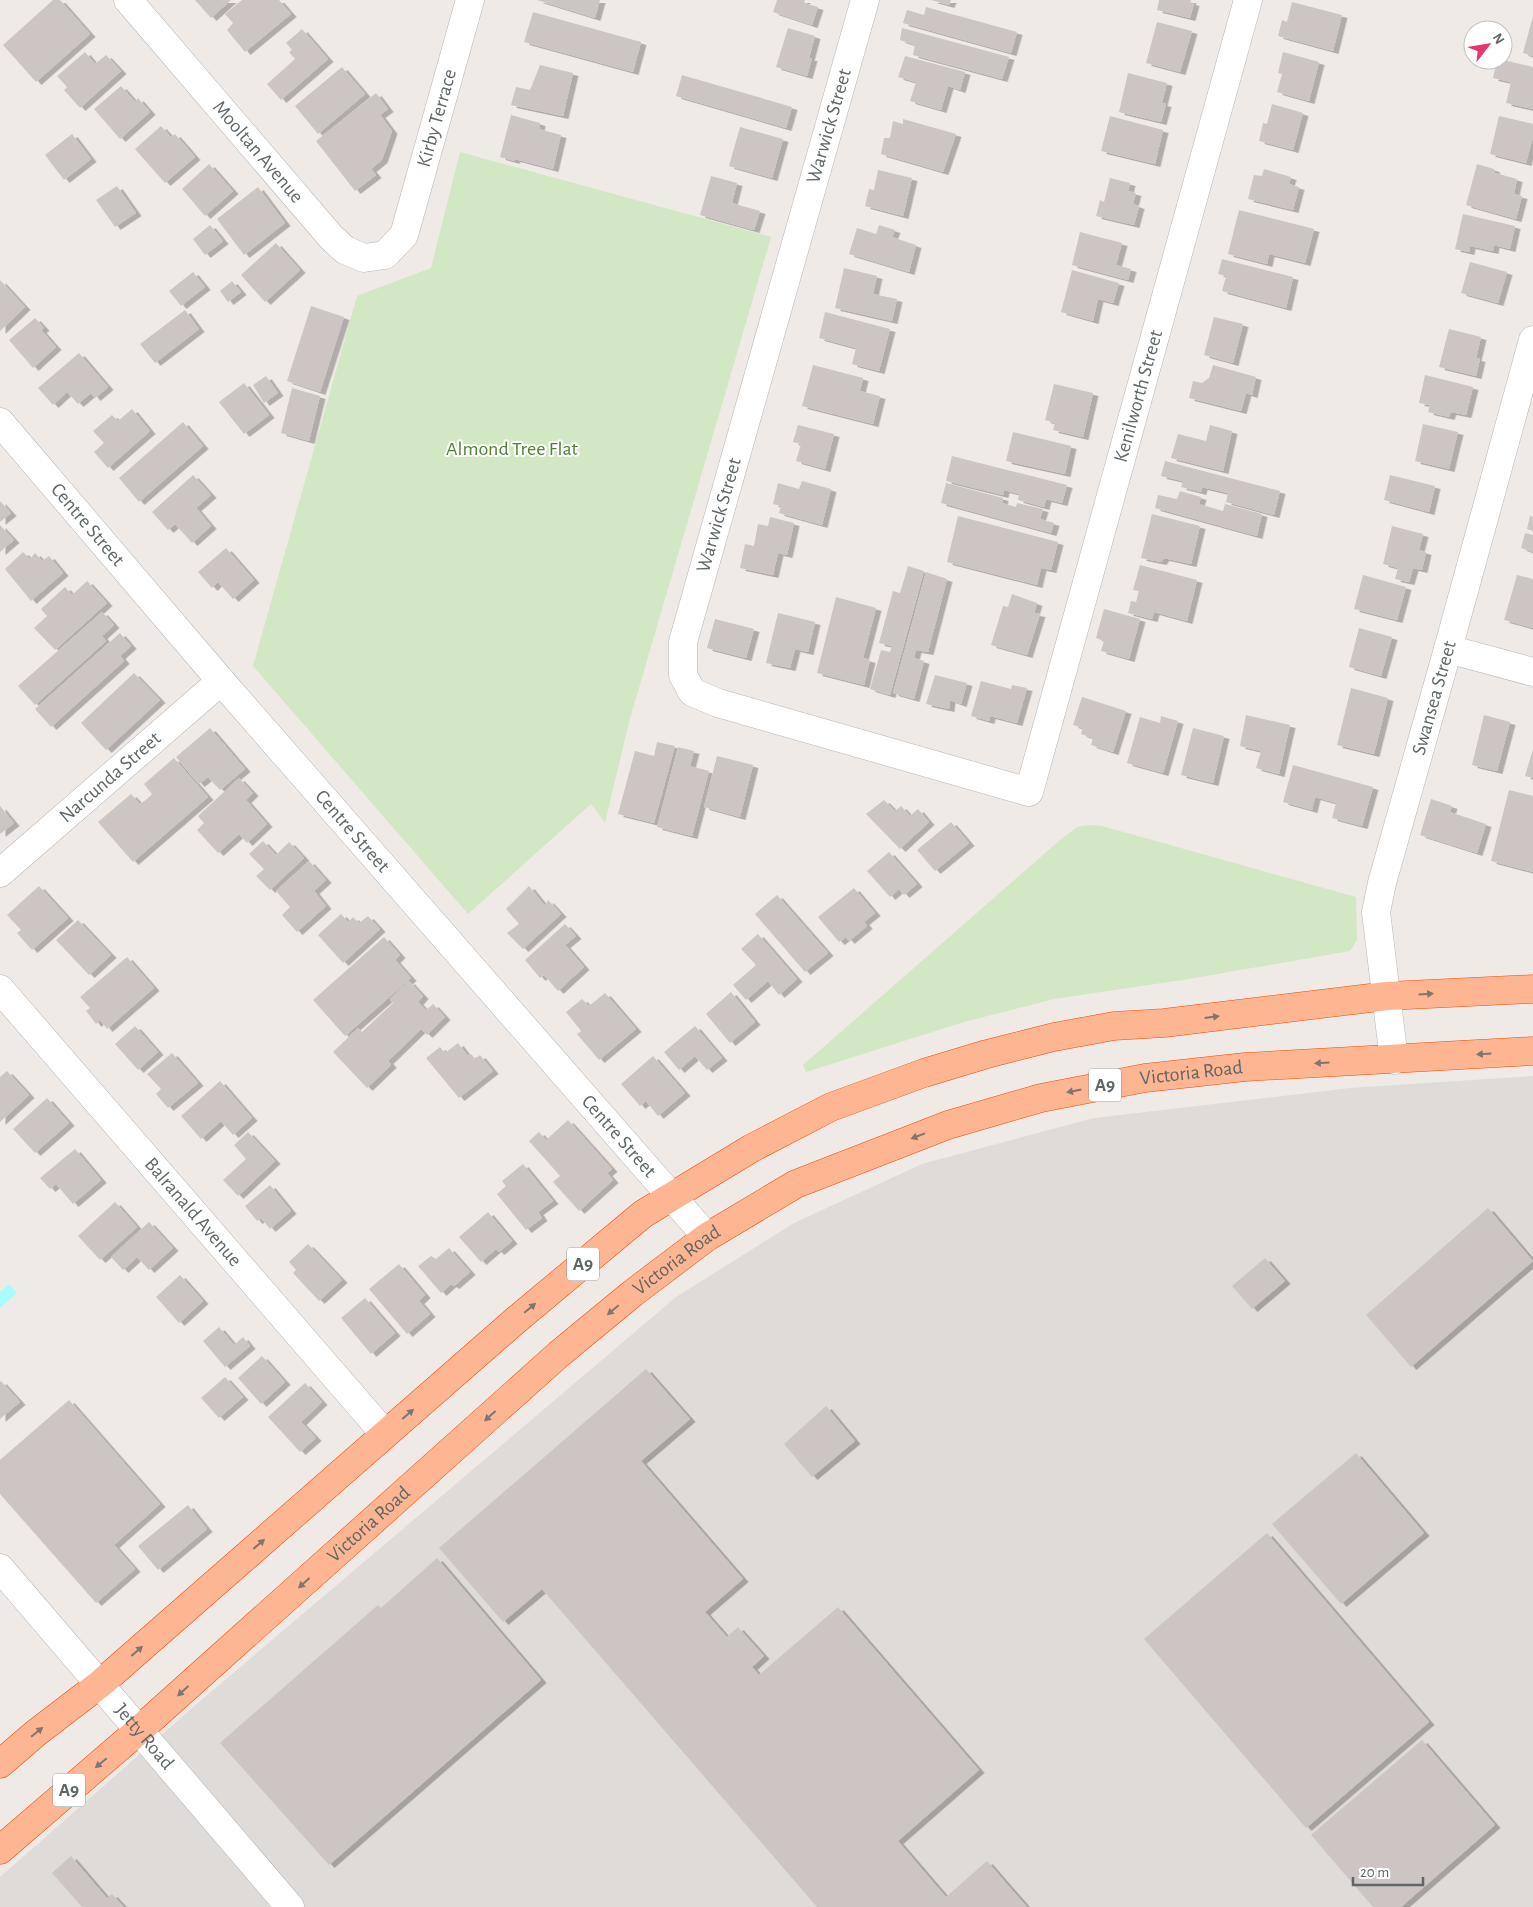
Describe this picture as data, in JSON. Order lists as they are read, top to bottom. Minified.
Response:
{"streets":{"highway":["Victoria Road","A9"],"street":["Kirby Terrace","Warwick Street","Mooltan Avenue","Kenilworth Street","Centre Street","Swansea Street","Narcunda Street","Balranald Avenue","Jetty Road"]},"crossings":[["Kirby Terrace","Mooltan Avenue"],["Warwick Street","Kenilworth Street"],["Centre Street","Narcunda Street"],["Centre Street","Victoria Road"],["Centre Street","A9"],["Swansea Street","Victoria Road"],["Swansea Street","A9"],["Victoria Road","Jetty Road"],["A9","Balranald Avenue"],["A9","Jetty Road"]],"parks":["Almond Tree Flat"],"scale_bar":"20 m","north":"top right"}
